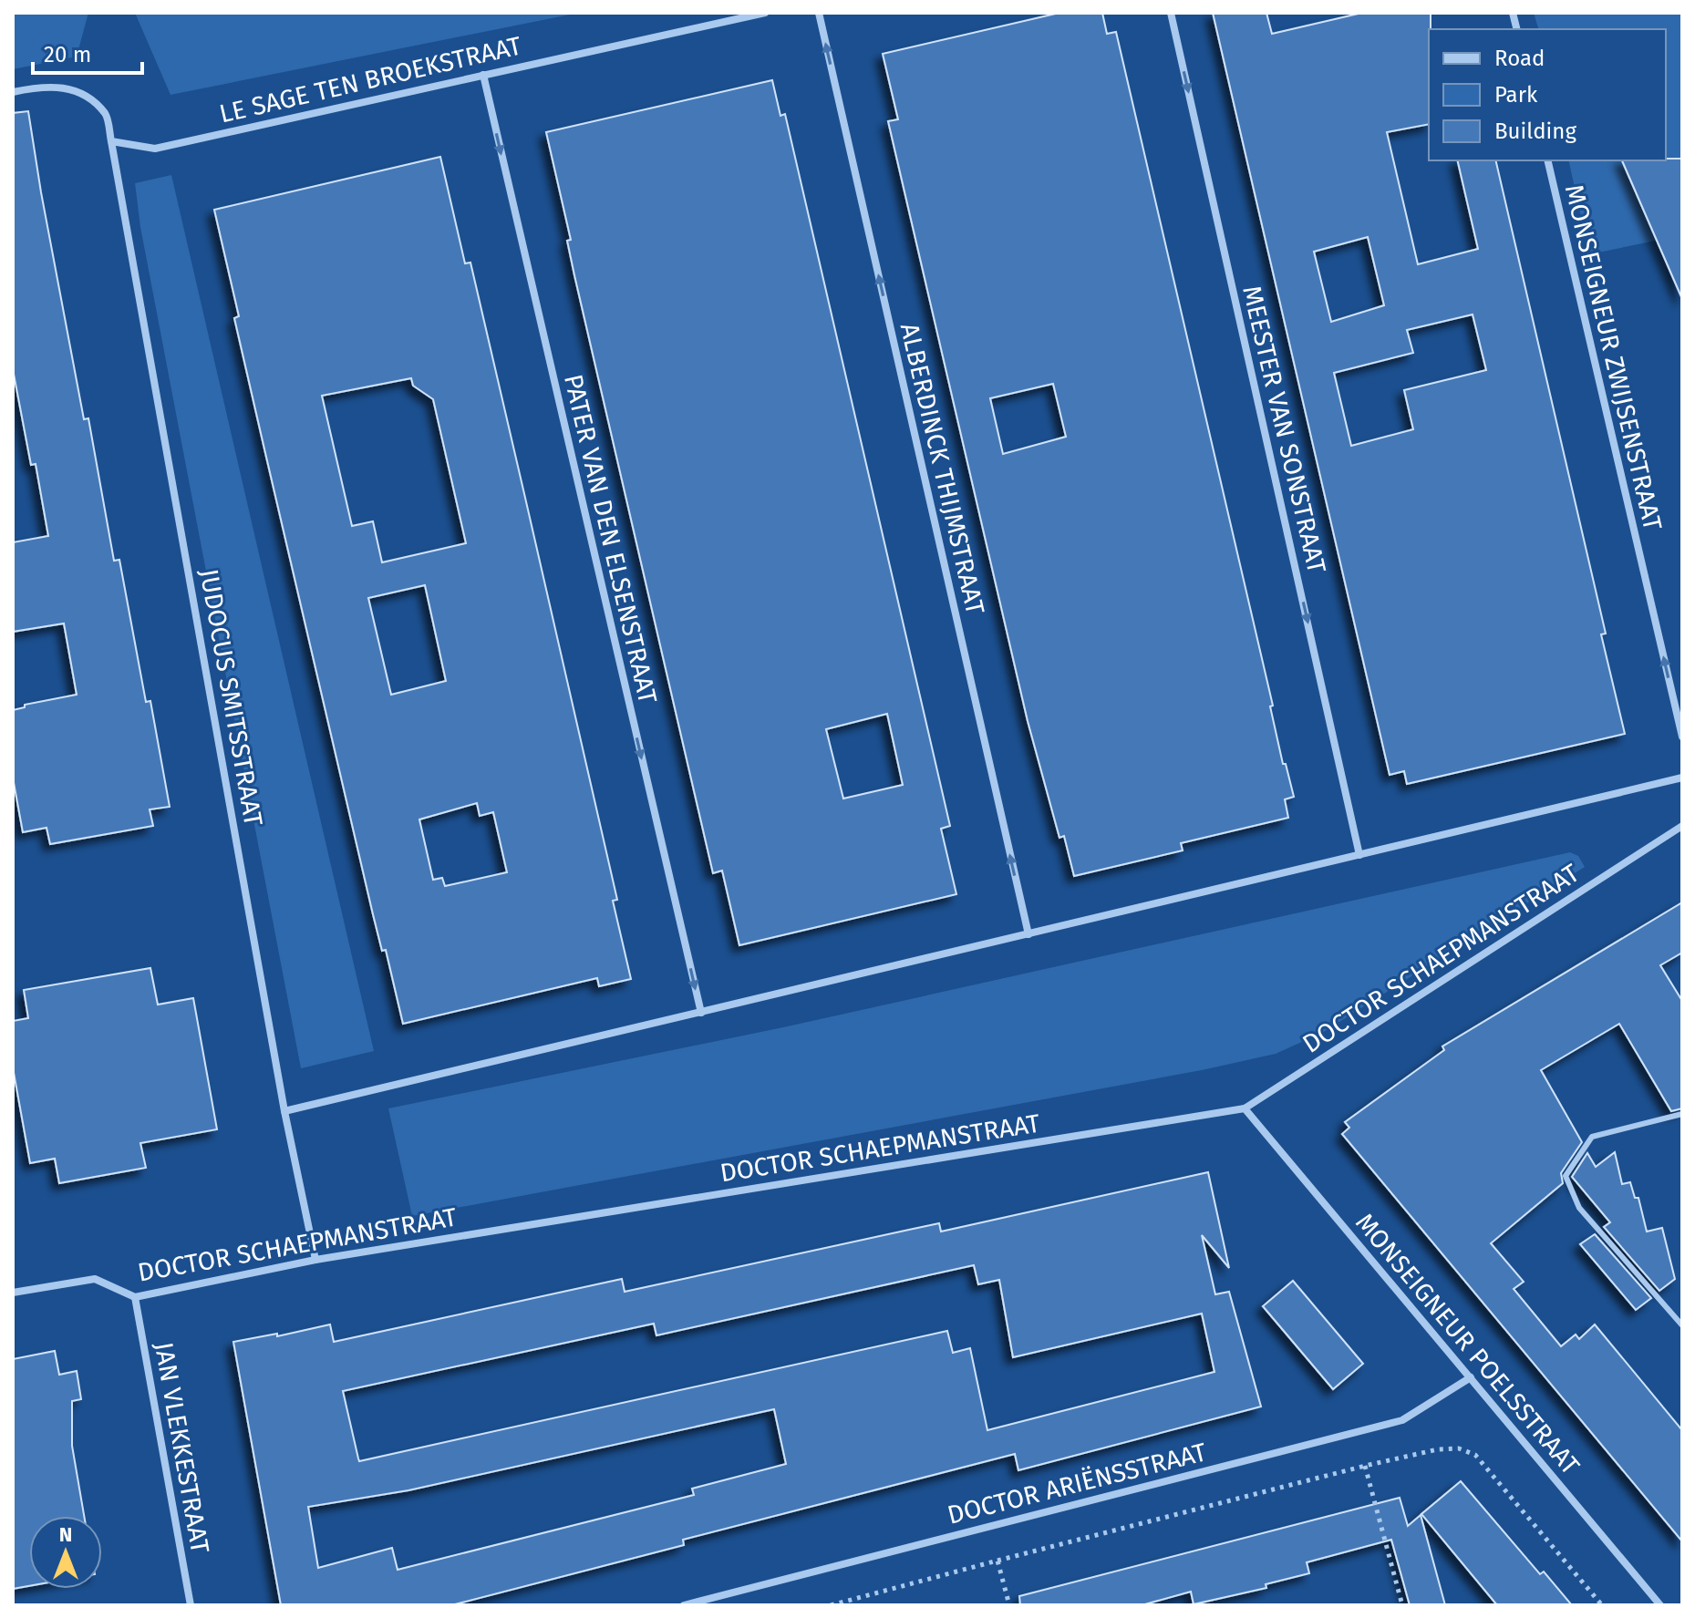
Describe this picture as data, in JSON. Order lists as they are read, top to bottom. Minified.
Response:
{"streets":{"street":["LE SAGE TEN BROEKSTRAAT","MONSEIGNEUR ZWIJSENSTRAAT","MEESTER VAN SONSTRAAT","ALBERDINCK THIJMSTRAAT","PATER VAN DEN ELSENSTRAAT","JUDOCUS SMITSSTRAAT","DOCTOR SCHAEPMANSTRAAT","MONSEIGNEUR POELSSTRAAT","JAN VLEKKESTRAAT","DOCTOR ARIËNSSTRAAT"]},"crossings":[["LE SAGE TEN BROEKSTRAAT","PATER VAN DEN ELSENSTRAAT"],["LE SAGE TEN BROEKSTRAAT","JUDOCUS SMITSSTRAAT"],["JUDOCUS SMITSSTRAAT","DOCTOR SCHAEPMANSTRAAT"],["DOCTOR SCHAEPMANSTRAAT","MONSEIGNEUR POELSSTRAAT"],["DOCTOR SCHAEPMANSTRAAT","JAN VLEKKESTRAAT"],["MONSEIGNEUR POELSSTRAAT","DOCTOR ARIËNSSTRAAT"]],"one_way":["MONSEIGNEUR ZWIJSENSTRAAT","MEESTER VAN SONSTRAAT","ALBERDINCK THIJMSTRAAT","PATER VAN DEN ELSENSTRAAT"],"legend":["Road","Park","Building"],"scale_bar":"20 m","north":"top"}
